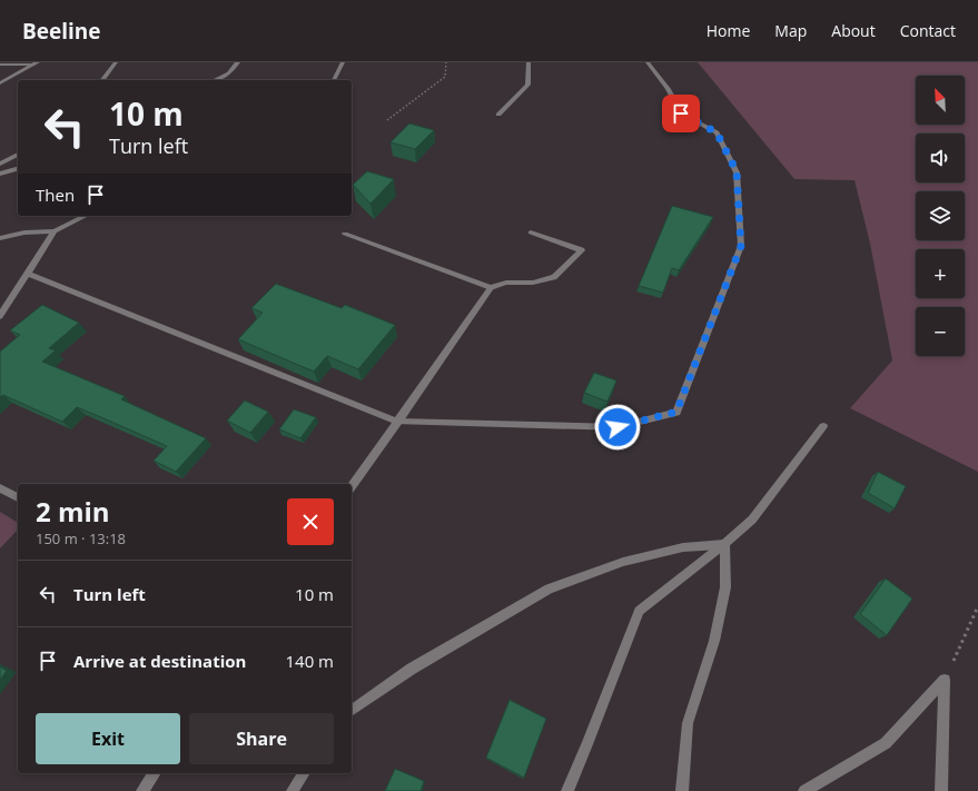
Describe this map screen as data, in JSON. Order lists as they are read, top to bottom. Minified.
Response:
{"north":"top left","page":{"header":"Beeline","nav":["Home","Map","About","Contact"],"map_buttons":["+","−"],"turn":["10 m","Turn left"],"then":"Then","heading":["2 min","150 m · 13:18"],"list":[{"name":"Turn left","value":"10 m"},{"name":"Arrive at destination","value":"140 m"}],"buttons":["Exit","Share"]}}
